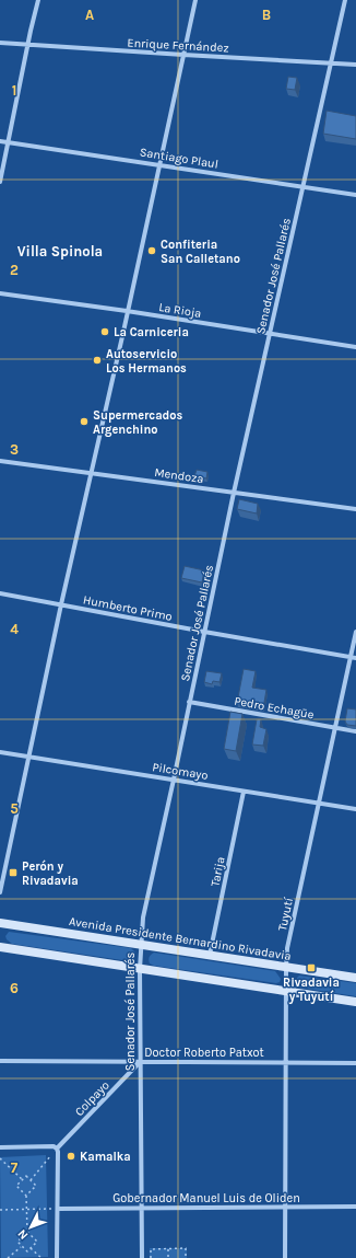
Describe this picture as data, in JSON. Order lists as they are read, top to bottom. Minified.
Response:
{"streets":{"main road":["Avenida Presidente Bernardino Rivadavia"],"street":["Enrique Fernández","Santiago Plaul","Senador José Pallarés","La Rioja","Mendoza","Humberto Primo","Pedro Echagüe","Pilcomayo","Tarija","Tuyutí","Doctor Roberto Patxot","Colpayo","Gobernador Manuel Luis de Oliden"]},"crossings":[["Enrique Fernández","Senador José Pallarés"],["Santiago Plaul","Senador José Pallarés"],["Senador José Pallarés","La Rioja"],["Senador José Pallarés","Mendoza"],["Senador José Pallarés","Humberto Primo"],["Senador José Pallarés","Pedro Echagüe"],["Senador José Pallarés","Pilcomayo"],["Senador José Pallarés","Avenida Presidente Bernardino Rivadavia"],["Senador José Pallarés","Doctor Roberto Patxot"],["Senador José Pallarés","Colpayo"],["Senador José Pallarés","Gobernador Manuel Luis de Oliden"],["Humberto Primo","Tuyutí"],["Pedro Echagüe","Tuyutí"],["Pilcomayo","Tarija"],["Pilcomayo","Tuyutí"],["Tarija","Avenida Presidente Bernardino Rivadavia"],["Tuyutí","Avenida Presidente Bernardino Rivadavia"],["Tuyutí","Doctor Roberto Patxot"],["Tuyutí","Gobernador Manuel Luis de Oliden"],["Doctor Roberto Patxot","Colpayo"]],"districts":["Villa Spinola"],"places":{"other":["Confiteria San Calletano","La Carniceria","Autoservicio Los Hermanos","Supermercados Argenchino","Kamalka"],"transit":["Perón y Rivadavia","Rivadavia y Tuyutí"]},"north":"bottom left","grid":{"columns":["A","B"],"rows":["1","2","3","4","5","6","7"]}}
